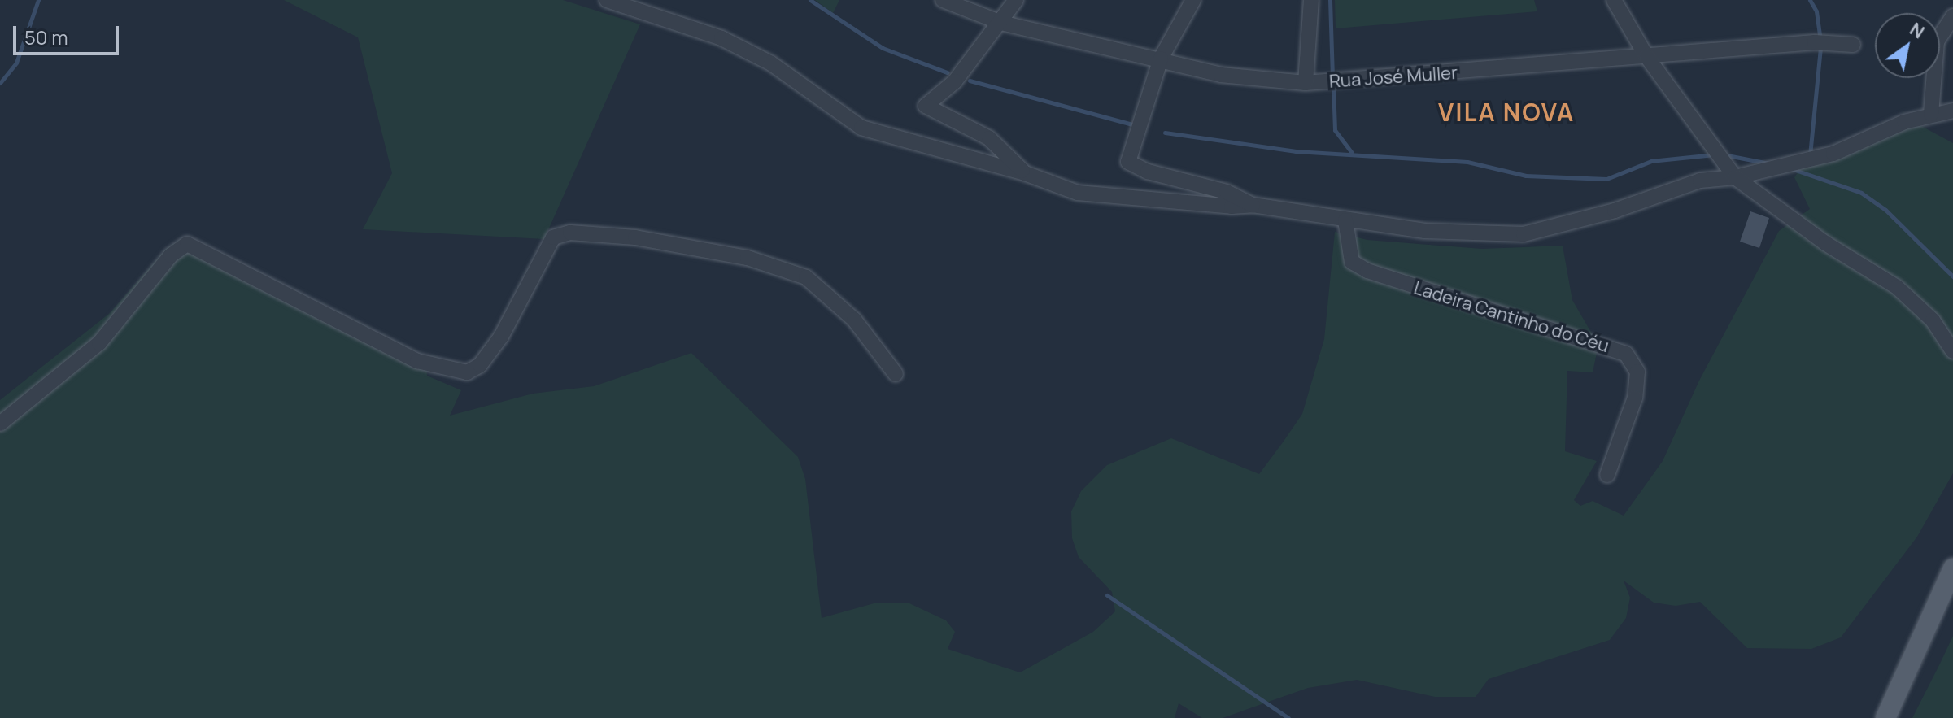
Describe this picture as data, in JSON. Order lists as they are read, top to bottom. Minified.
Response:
{"streets":{"street":["Rua José Muller","Ladeira Cantinho do Céu"]},"districts":["VILA NOVA"],"scale_bar":"50 m","north":"top right"}
